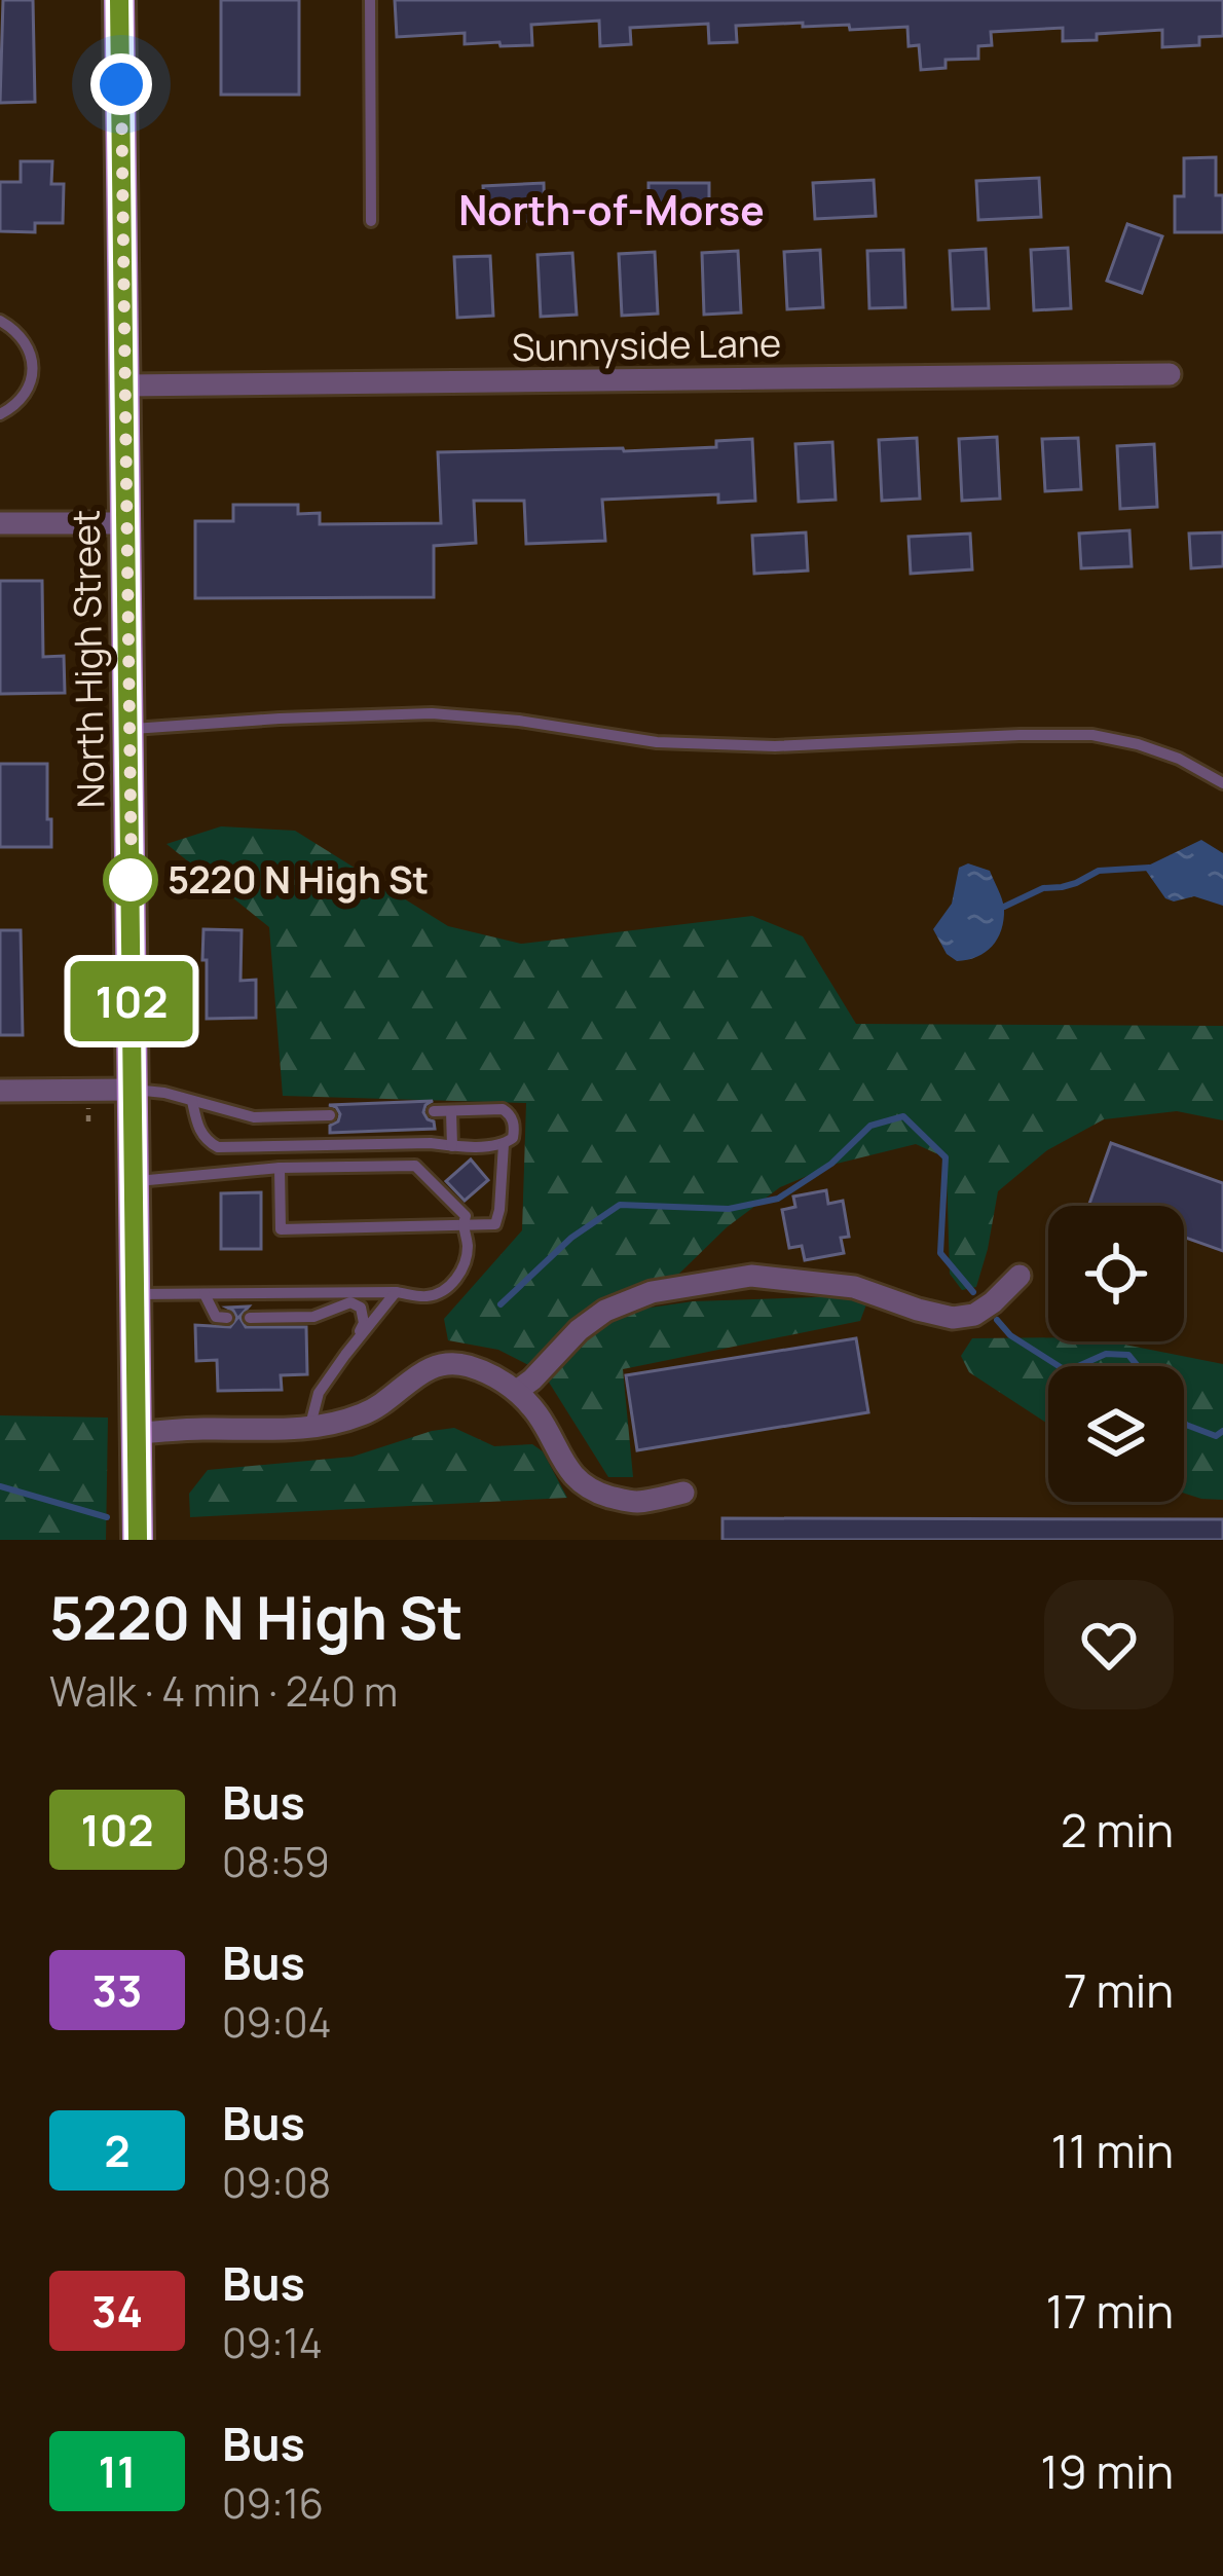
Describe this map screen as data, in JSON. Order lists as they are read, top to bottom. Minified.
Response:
{"streets":{"main road":["North High Street"],"street":["Sunnyside Lane"]},"crossings":[["Sunnyside Lane","North High Street"]],"districts":["North-of-Morse"],"places":["5220 N High St"],"lines":["bus line 102"],"page":{"on_map":"102","heading":["5220 N High St","Walk · 4 min · 240 m"],"list":[{"mark":"102","name":"Bus","note":"08:59","value":"2 min"},{"mark":"33","name":"Bus","note":"09:04","value":"7 min"},{"mark":"2","name":"Bus","note":"09:08","value":"11 min"},{"mark":"34","name":"Bus","note":"09:14","value":"17 min"},{"mark":"11","name":"Bus","note":"09:16","value":"19 min"}]}}
